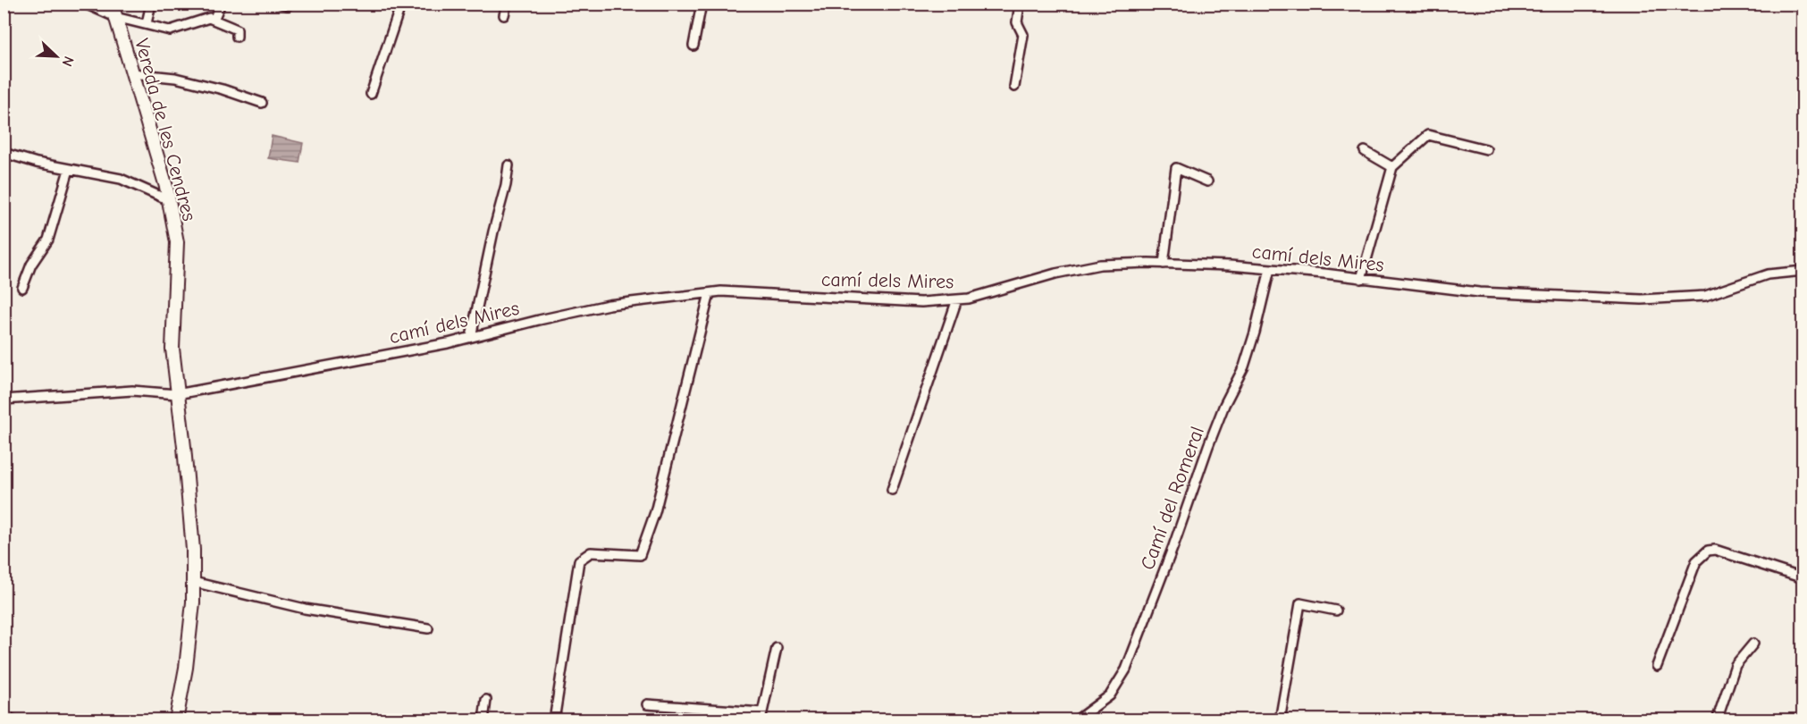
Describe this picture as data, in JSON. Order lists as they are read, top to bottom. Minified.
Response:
{"streets":{"main road":["Vereda de les Cendres"],"street":["camí dels Mires","Camí del Romeral"]},"crossings":[["Vereda de les Cendres","camí dels Mires"],["camí dels Mires","Camí del Romeral"]],"north":"bottom right"}
